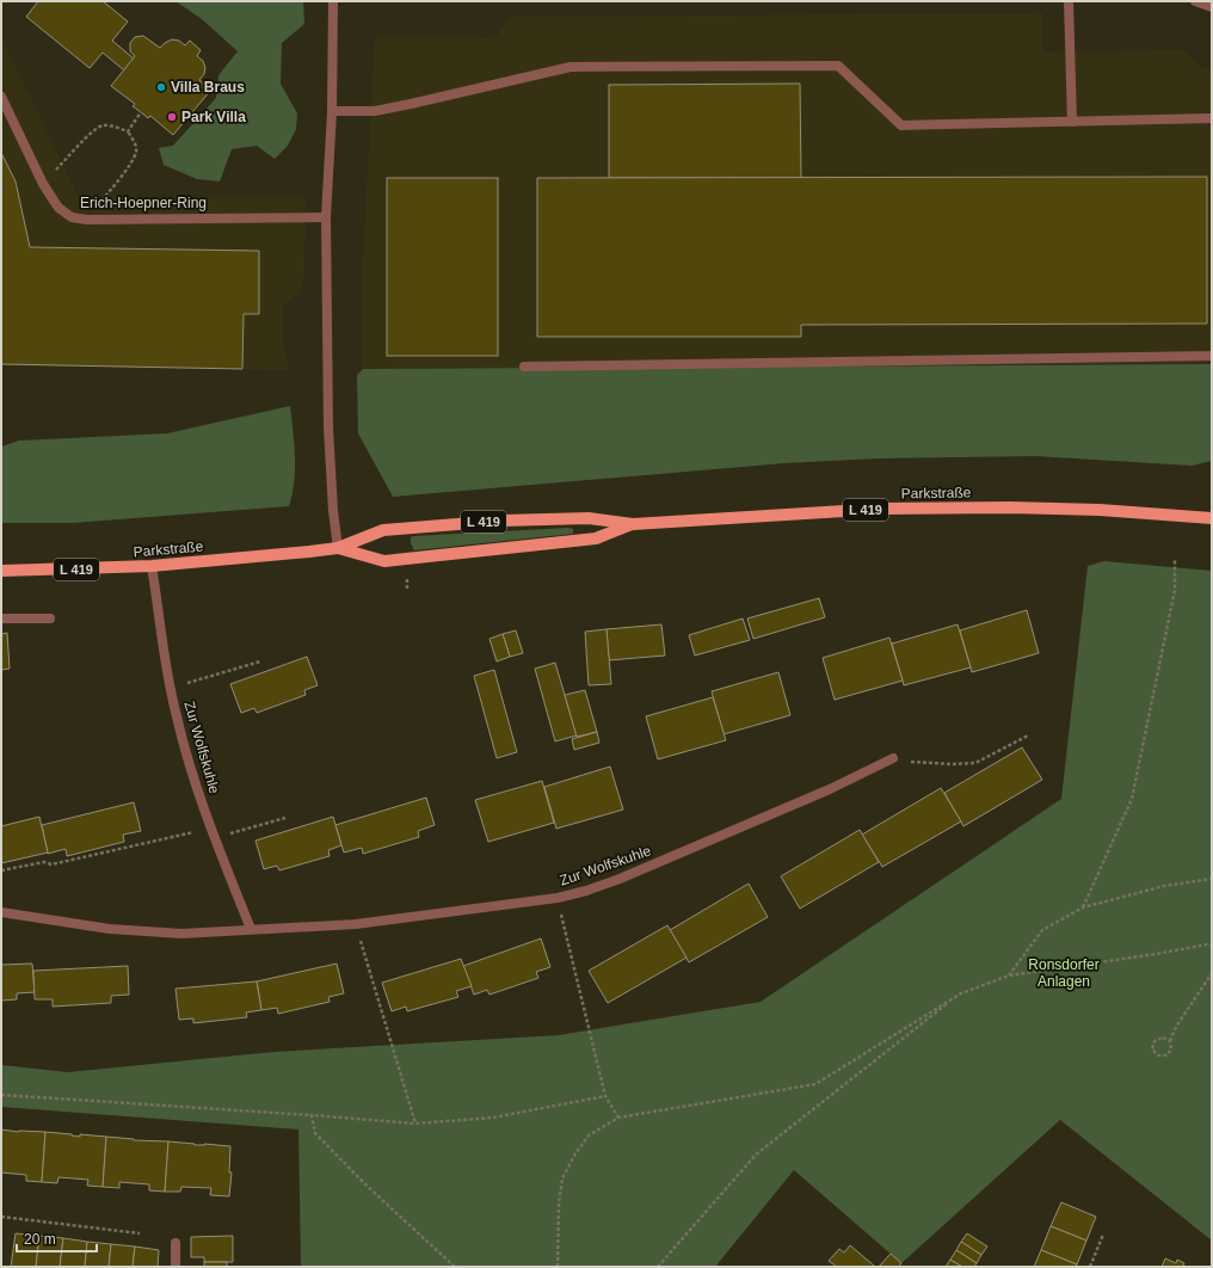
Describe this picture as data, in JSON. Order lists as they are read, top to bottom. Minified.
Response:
{"streets":{"main road":["Parkstraße","L 419"],"street":["Erich-Hoepner-Ring","Zur Wolfskuhle"]},"crossings":[["Parkstraße","Zur Wolfskuhle"]],"parks":["Ronsdorfer Anlagen"],"places":["Villa Braus","Park Villa"],"scale_bar":"20 m"}
